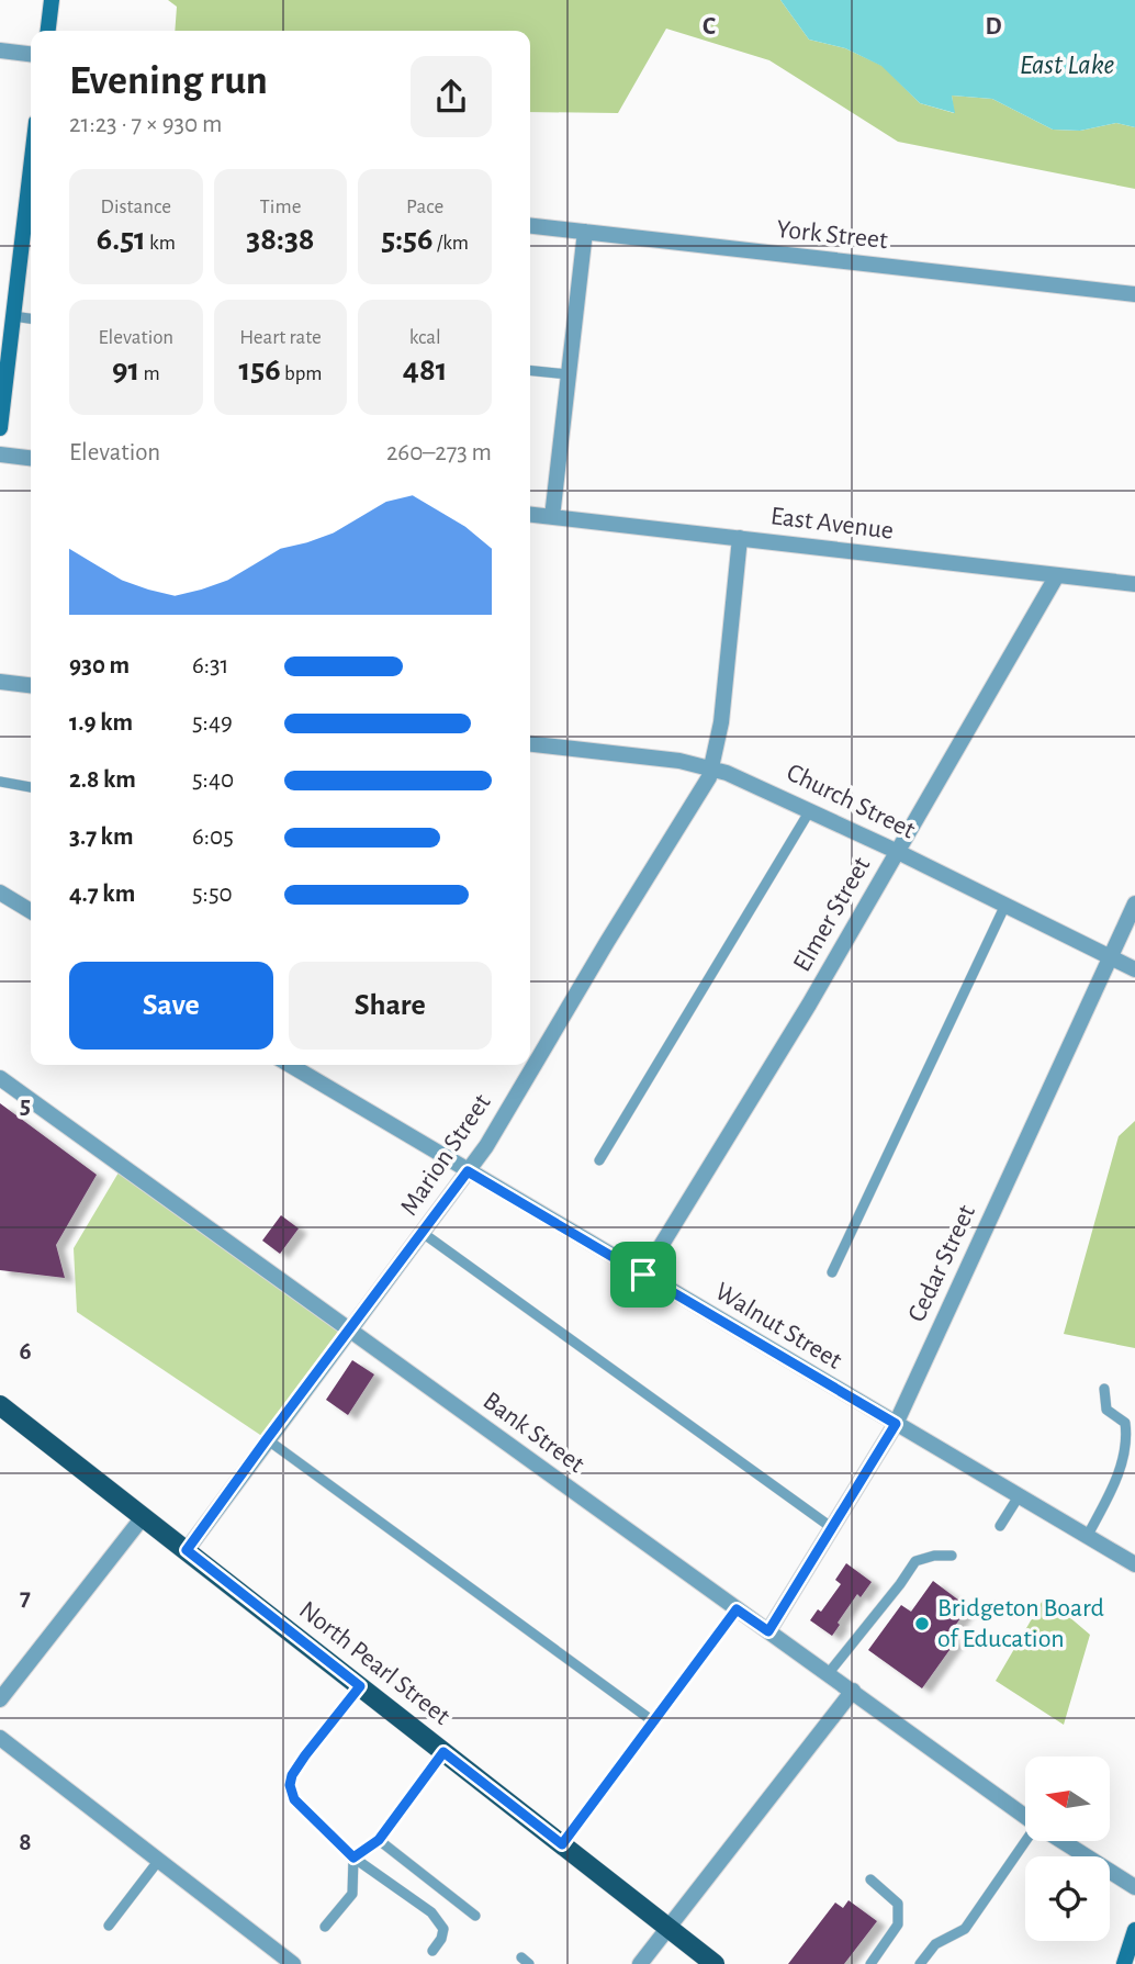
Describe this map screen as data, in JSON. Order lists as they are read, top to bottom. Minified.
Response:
{"streets":{"main road":["North Pearl Street"],"street":["York Street","East Avenue","Church Street","Elmer Street","Marion Street","Cedar Street","Walnut Street","Bank Street"]},"crossings":[["East Avenue","Elmer Street"],["East Avenue","Marion Street"],["Church Street","Elmer Street"],["Church Street","Marion Street"],["Church Street","Cedar Street"],["Elmer Street","Walnut Street"],["Marion Street","Walnut Street"],["Marion Street","Bank Street"],["Marion Street","North Pearl Street"],["Cedar Street","Walnut Street"],["Cedar Street","Bank Street"]],"water":["East Lake"],"places":["Bridgeton Board of Education"],"north":"left","page":{"heading":["Evening run","21:23 · 7 × 930 m"],"stats":[["Distance","6.51 km"],["Time","38:38"],["Pace","5:56 /km"],["Elevation","91 m"],["Heart rate","156 bpm"],["kcal","481"]],"chart":["Elevation","260–273 m"],"list":[{"name":"930 m","note":"6:31"},{"name":"1.9 km","note":"5:49"},{"name":"2.8 km","note":"5:40"},{"name":"3.7 km","note":"6:05"},{"name":"4.7 km","note":"5:50"}],"buttons":["Save","Share"]},"grid":{"columns":["C","D"],"rows":["5","6","7","8"]}}
